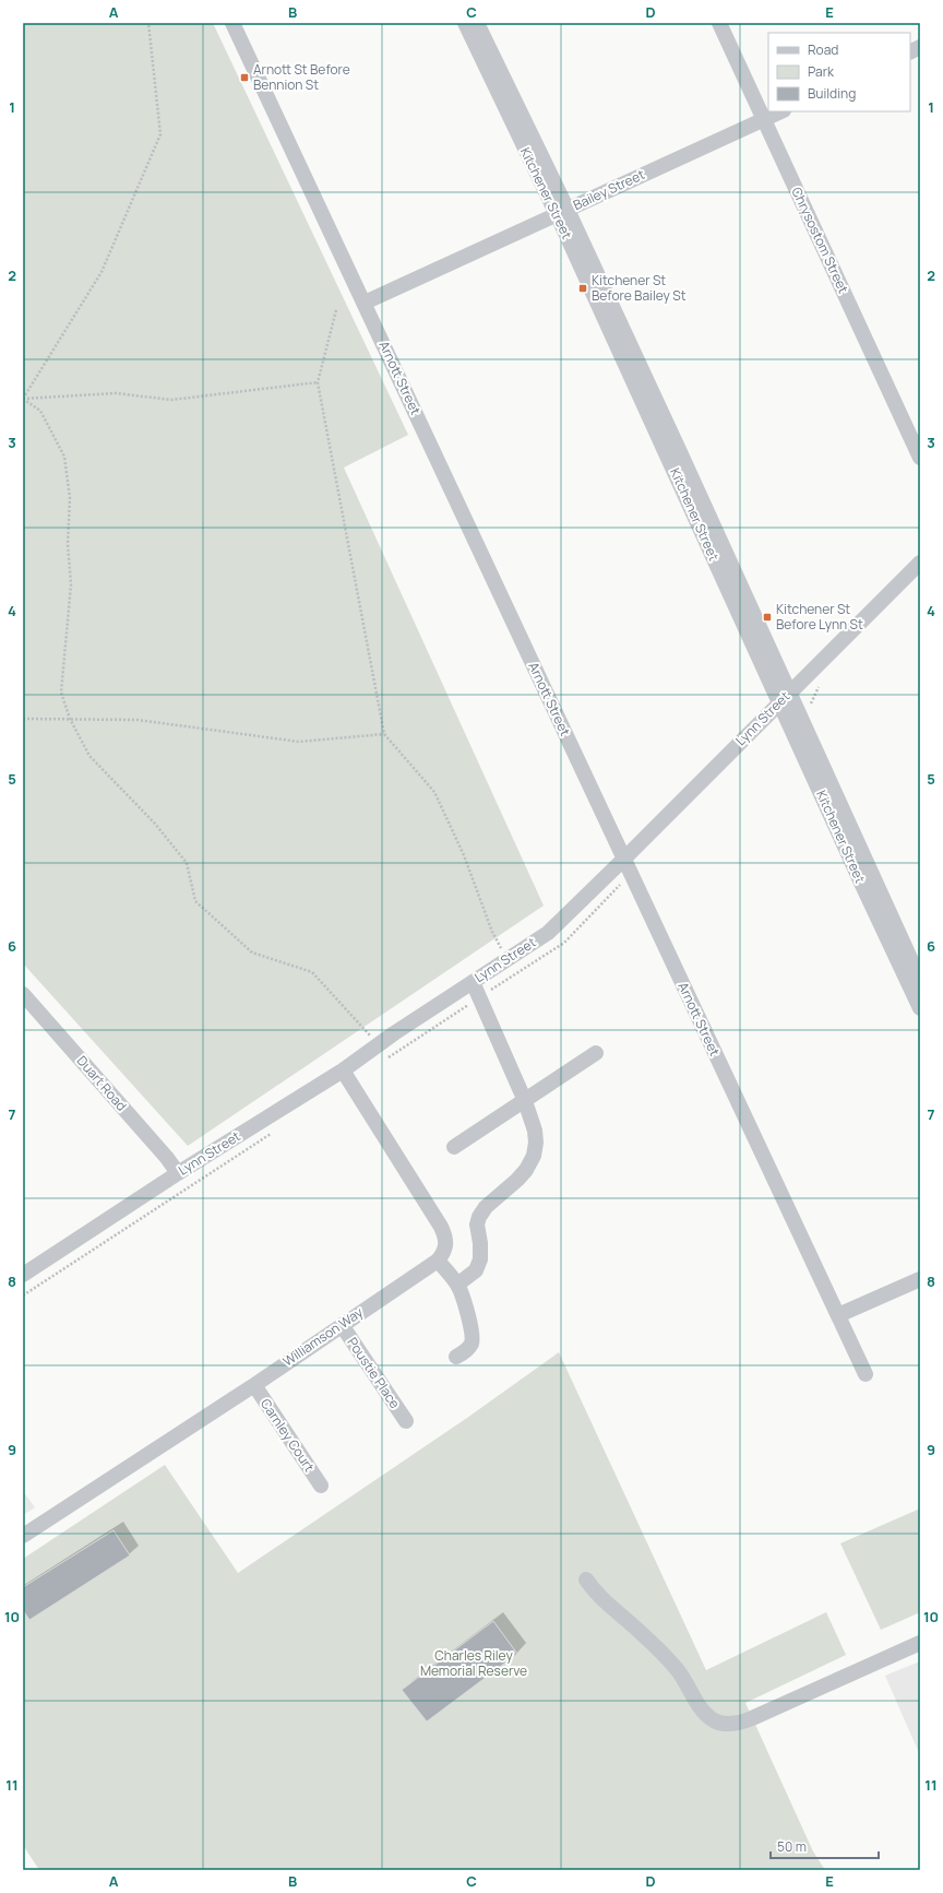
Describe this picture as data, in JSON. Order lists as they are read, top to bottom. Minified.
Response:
{"streets":{"street":["Bailey Street","Kitchener Street","Chrysostom Street","Arnott Street","Lynn Street","Duart Road","Williamson Way","Poustie Place","Carnley Court"]},"crossings":[["Bailey Street","Kitchener Street"],["Bailey Street","Chrysostom Street"],["Bailey Street","Arnott Street"],["Kitchener Street","Lynn Street"],["Arnott Street","Lynn Street"],["Lynn Street","Duart Road"],["Williamson Way","Poustie Place"],["Williamson Way","Carnley Court"]],"parks":["Charles Riley Memorial Reserve"],"places":{"transit":["Arnott St Before Bennion St","Kitchener St Before Bailey St","Kitchener St Before Lynn St"]},"legend":["Road","Park","Building"],"scale_bar":"50 m","grid":{"columns":["A","B","C","D","E"],"rows":["1","2","3","4","5","6","7","8","9","10","11"]}}
